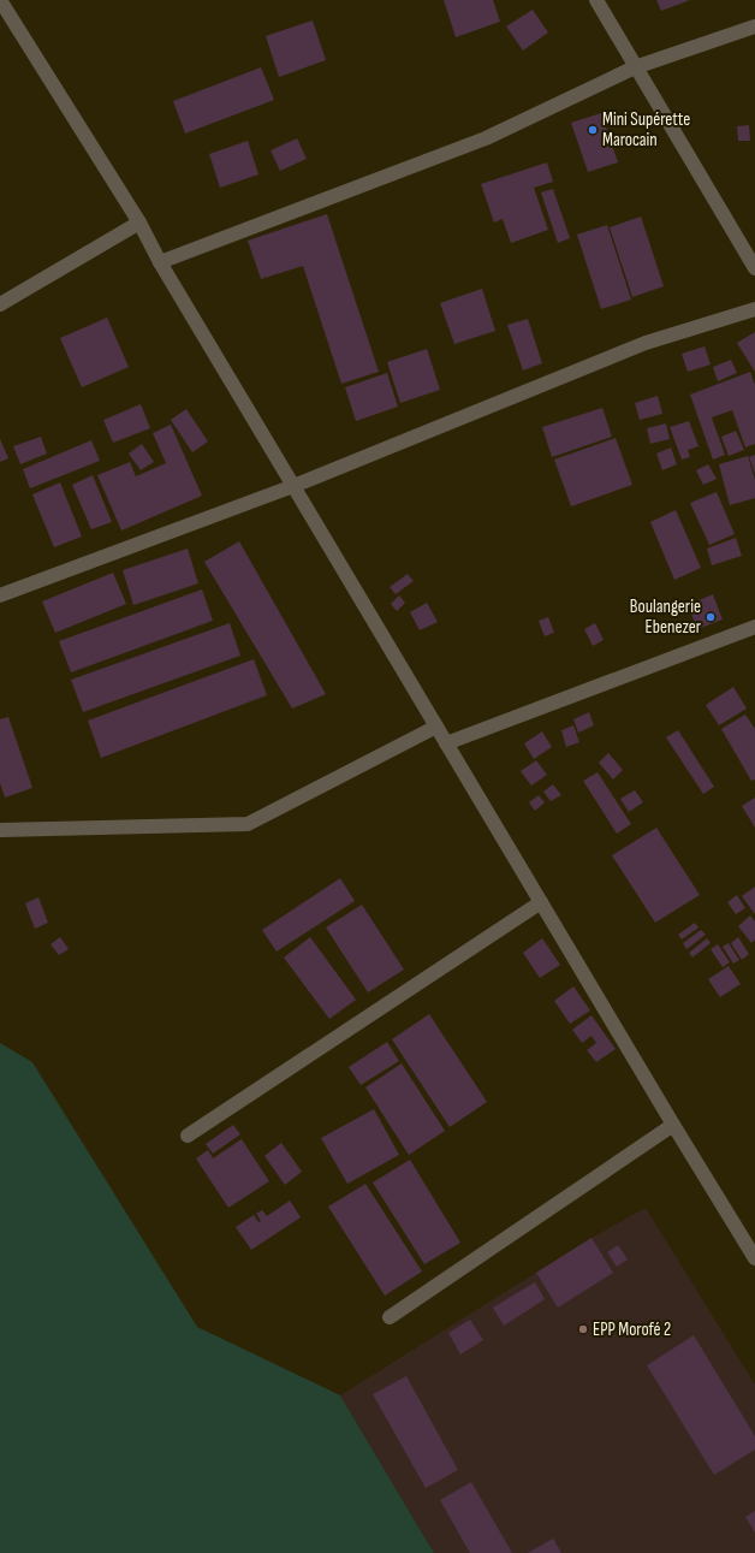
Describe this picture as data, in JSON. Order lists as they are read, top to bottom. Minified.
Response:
{"places":["Mini Supérette Marocain","Boulangerie Ebenezer","EPP Morofé 2"]}
